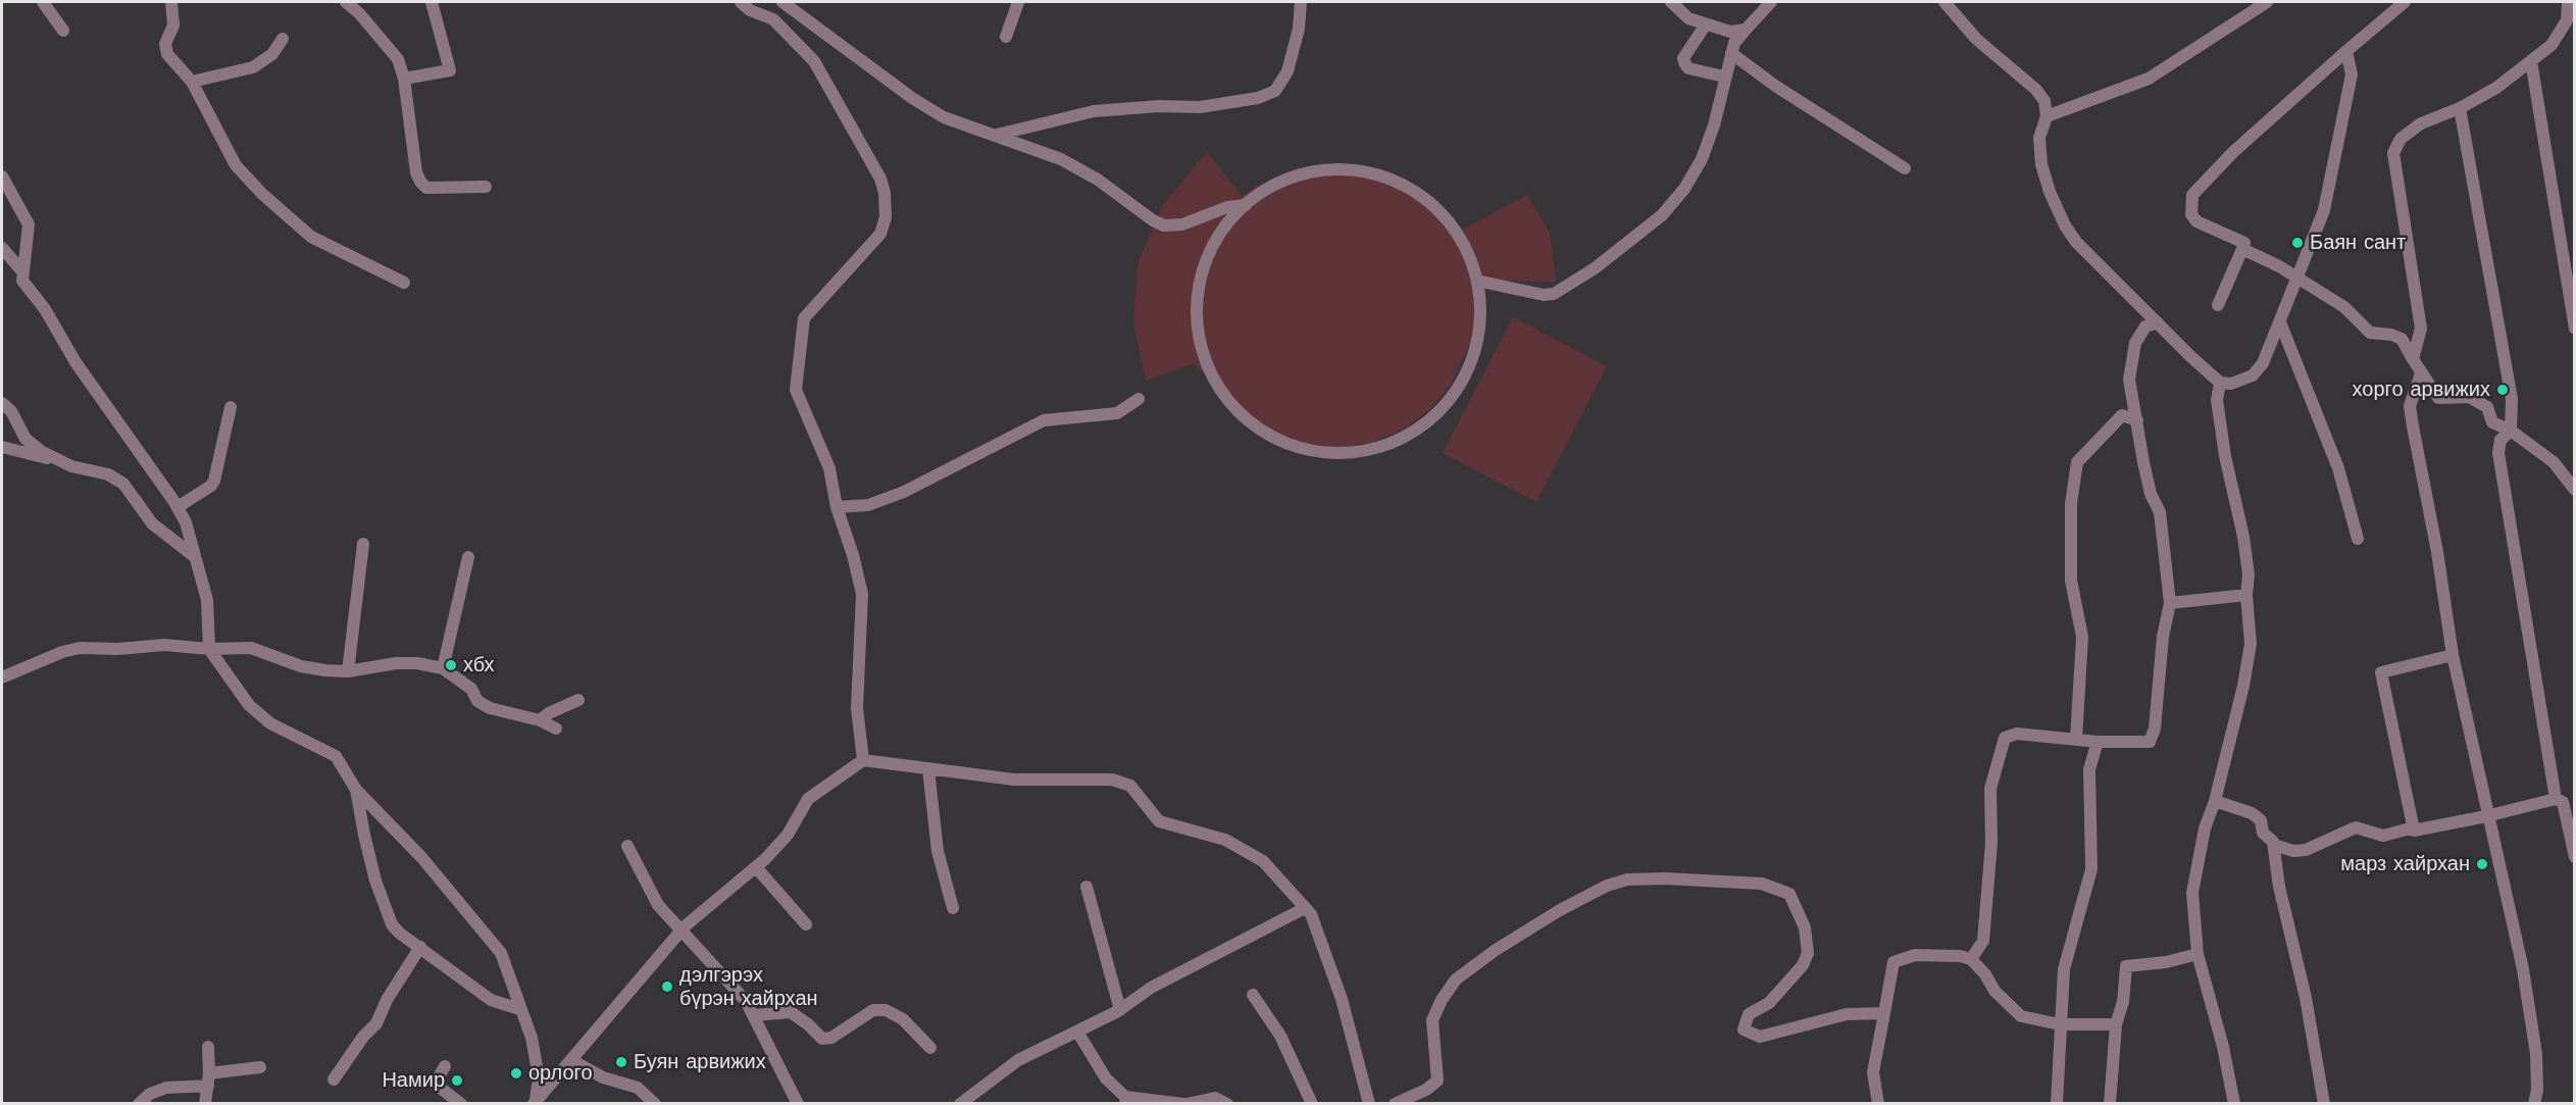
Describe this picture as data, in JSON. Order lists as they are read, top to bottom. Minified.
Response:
{"places":["Баян сант","хорго арвижих","хбх","марз хайрхан","дэлгэрэх бүрэн хайрхан","Буян арвижих","орлого","Намир"]}
